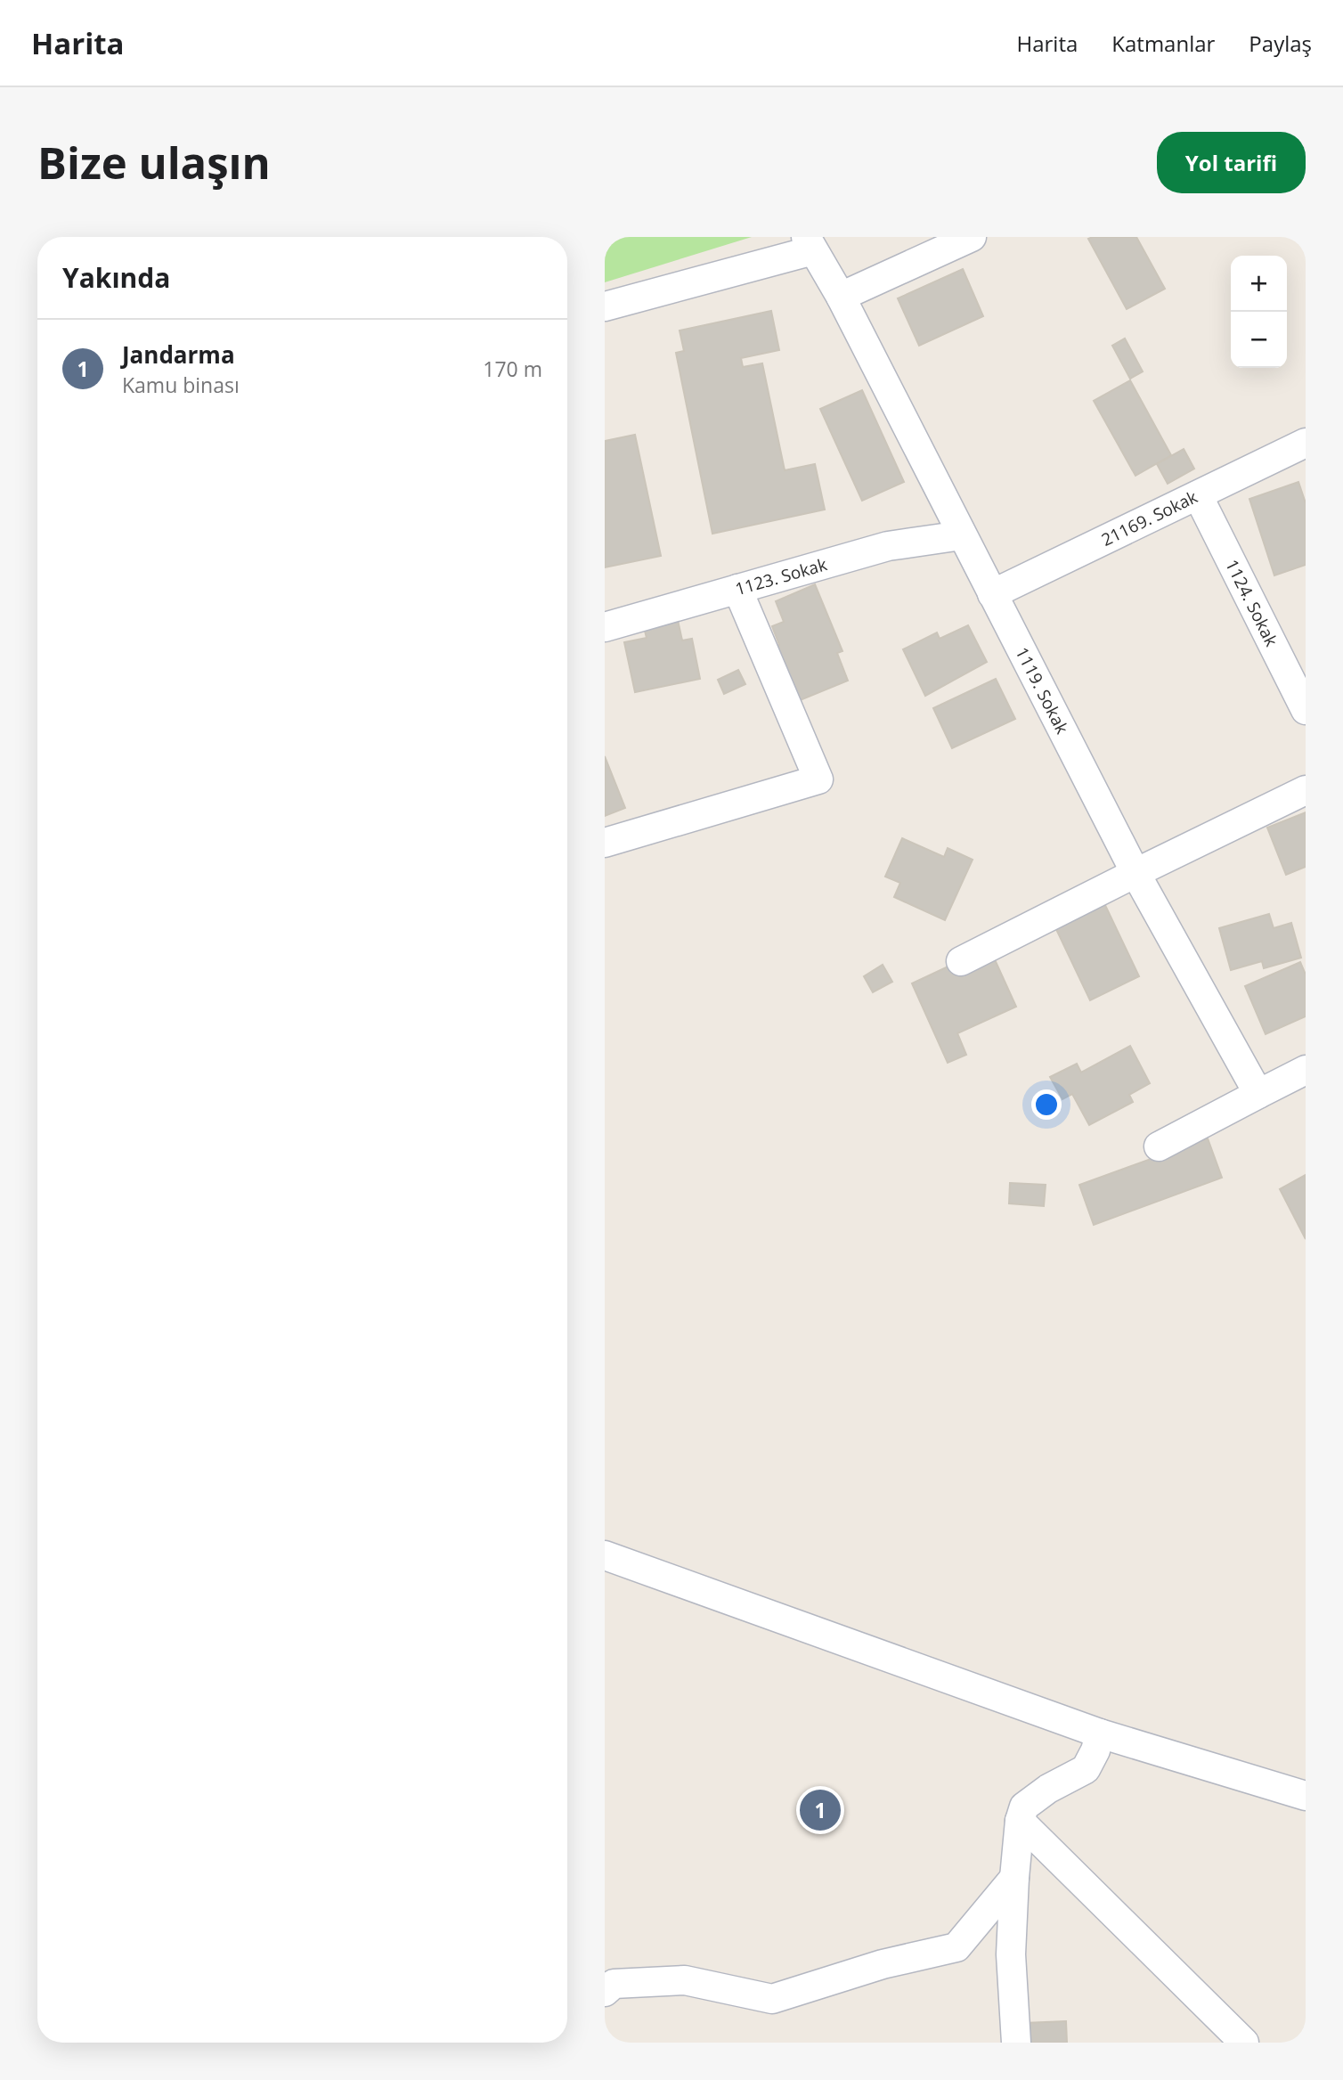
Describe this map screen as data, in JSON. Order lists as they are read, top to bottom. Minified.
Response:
{"streets":{"street":["21169. Sokak","1123. Sokak","1124. Sokak","1119. Sokak"]},"crossings":[["21169. Sokak","1124. Sokak"],["21169. Sokak","1119. Sokak"],["1123. Sokak","1119. Sokak"]],"page":{"header":"Harita","nav":["Harita","Katmanlar","Paylaş"],"buttons":"Yol tarifi","title":"Bize ulaşın","heading":"Yakında","map_buttons":["+","−"],"list":[{"mark":"1","name":"Jandarma","note":"Kamu binası","value":"170 m"}],"pins":"1"}}
